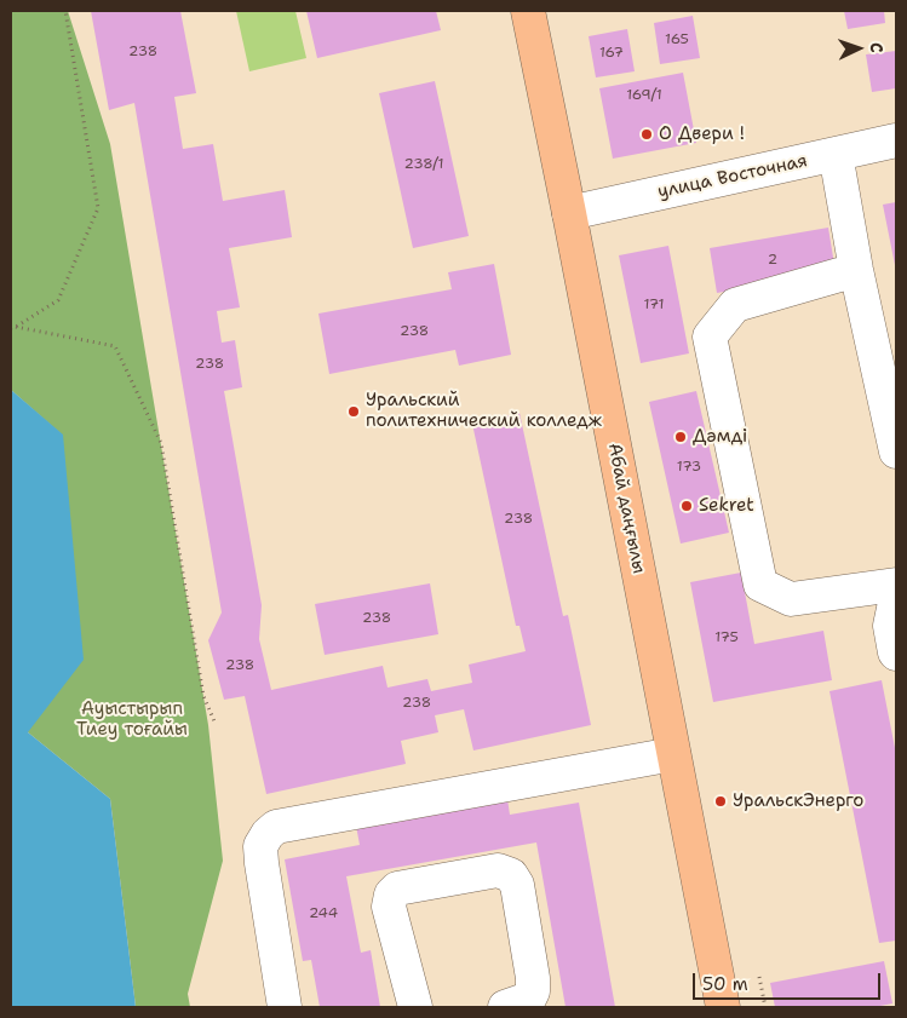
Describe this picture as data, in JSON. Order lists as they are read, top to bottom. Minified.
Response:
{"streets":{"main road":["Абай даңғылы"],"street":["улица Восточная"]},"crossings":[["улица Восточная","Абай даңғылы"]],"parks":["Ауыстырып Тиеу тоғайы"],"places":["О Двери !","Уральский политехнический колледж","Дəмді","Sekret","УральскЭнерго"],"house_numbers":["165","238","167","169/1","238/1","2","171","238","238","173","238","238","175","238","238","244"],"scale_bar":"50 m","north":"right"}
